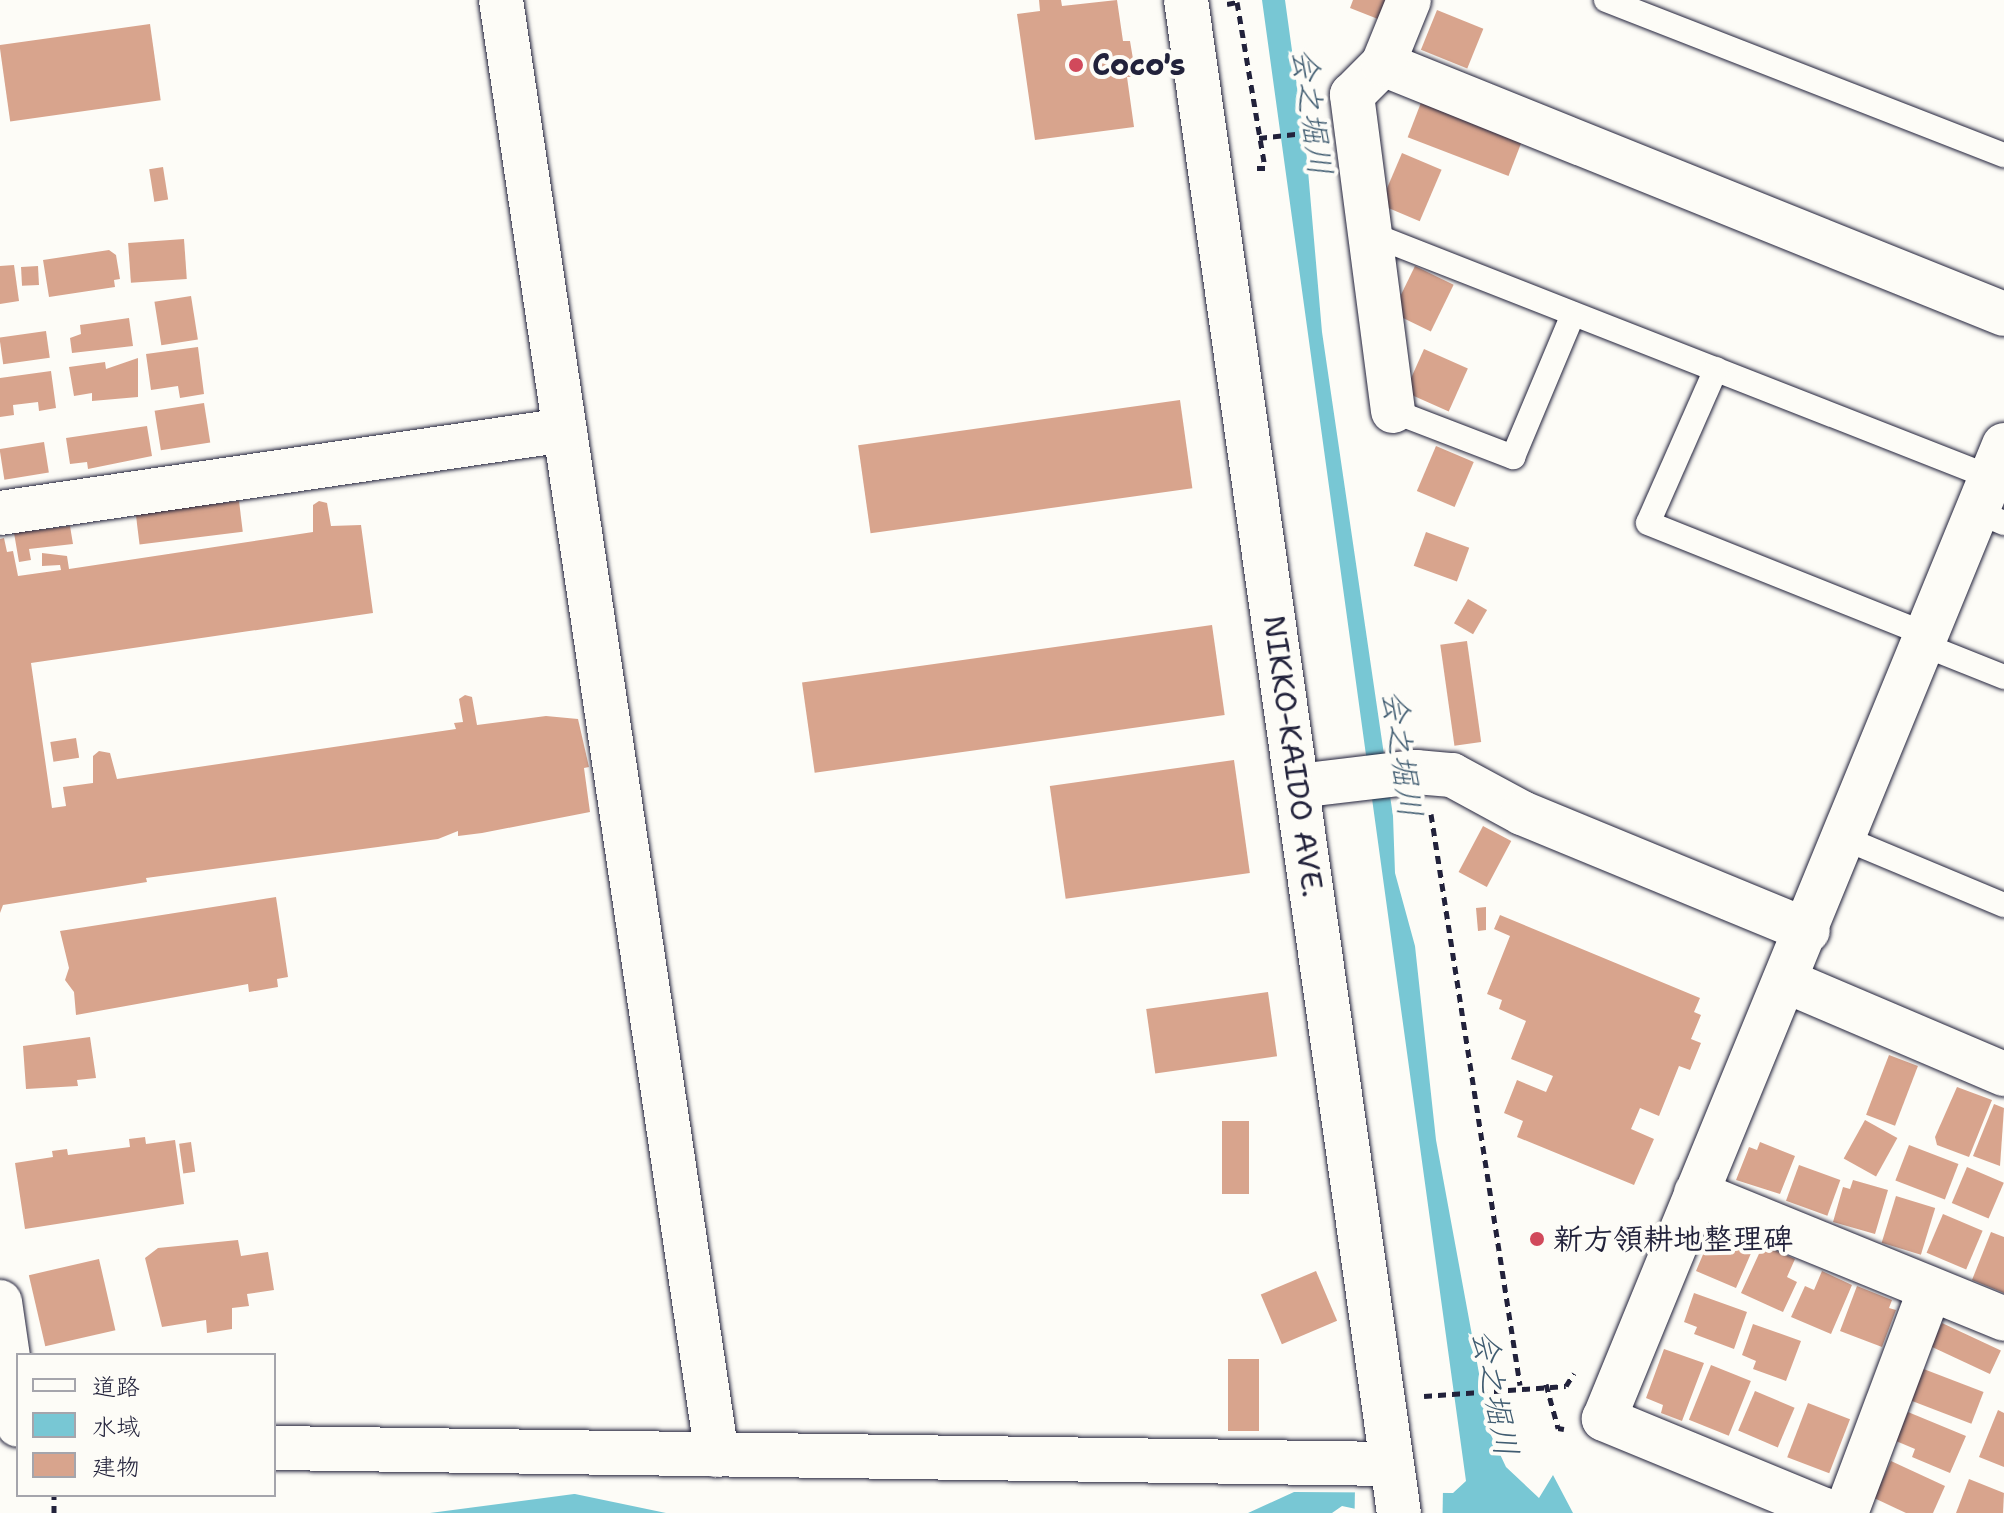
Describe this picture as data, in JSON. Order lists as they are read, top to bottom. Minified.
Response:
{"streets":{"main road":["NIKKO-KAIDO AVE."]},"water":["会之堀川"],"places":["Coco's","新方領耕地整理碑"],"legend":["道路","水域","建物"]}
